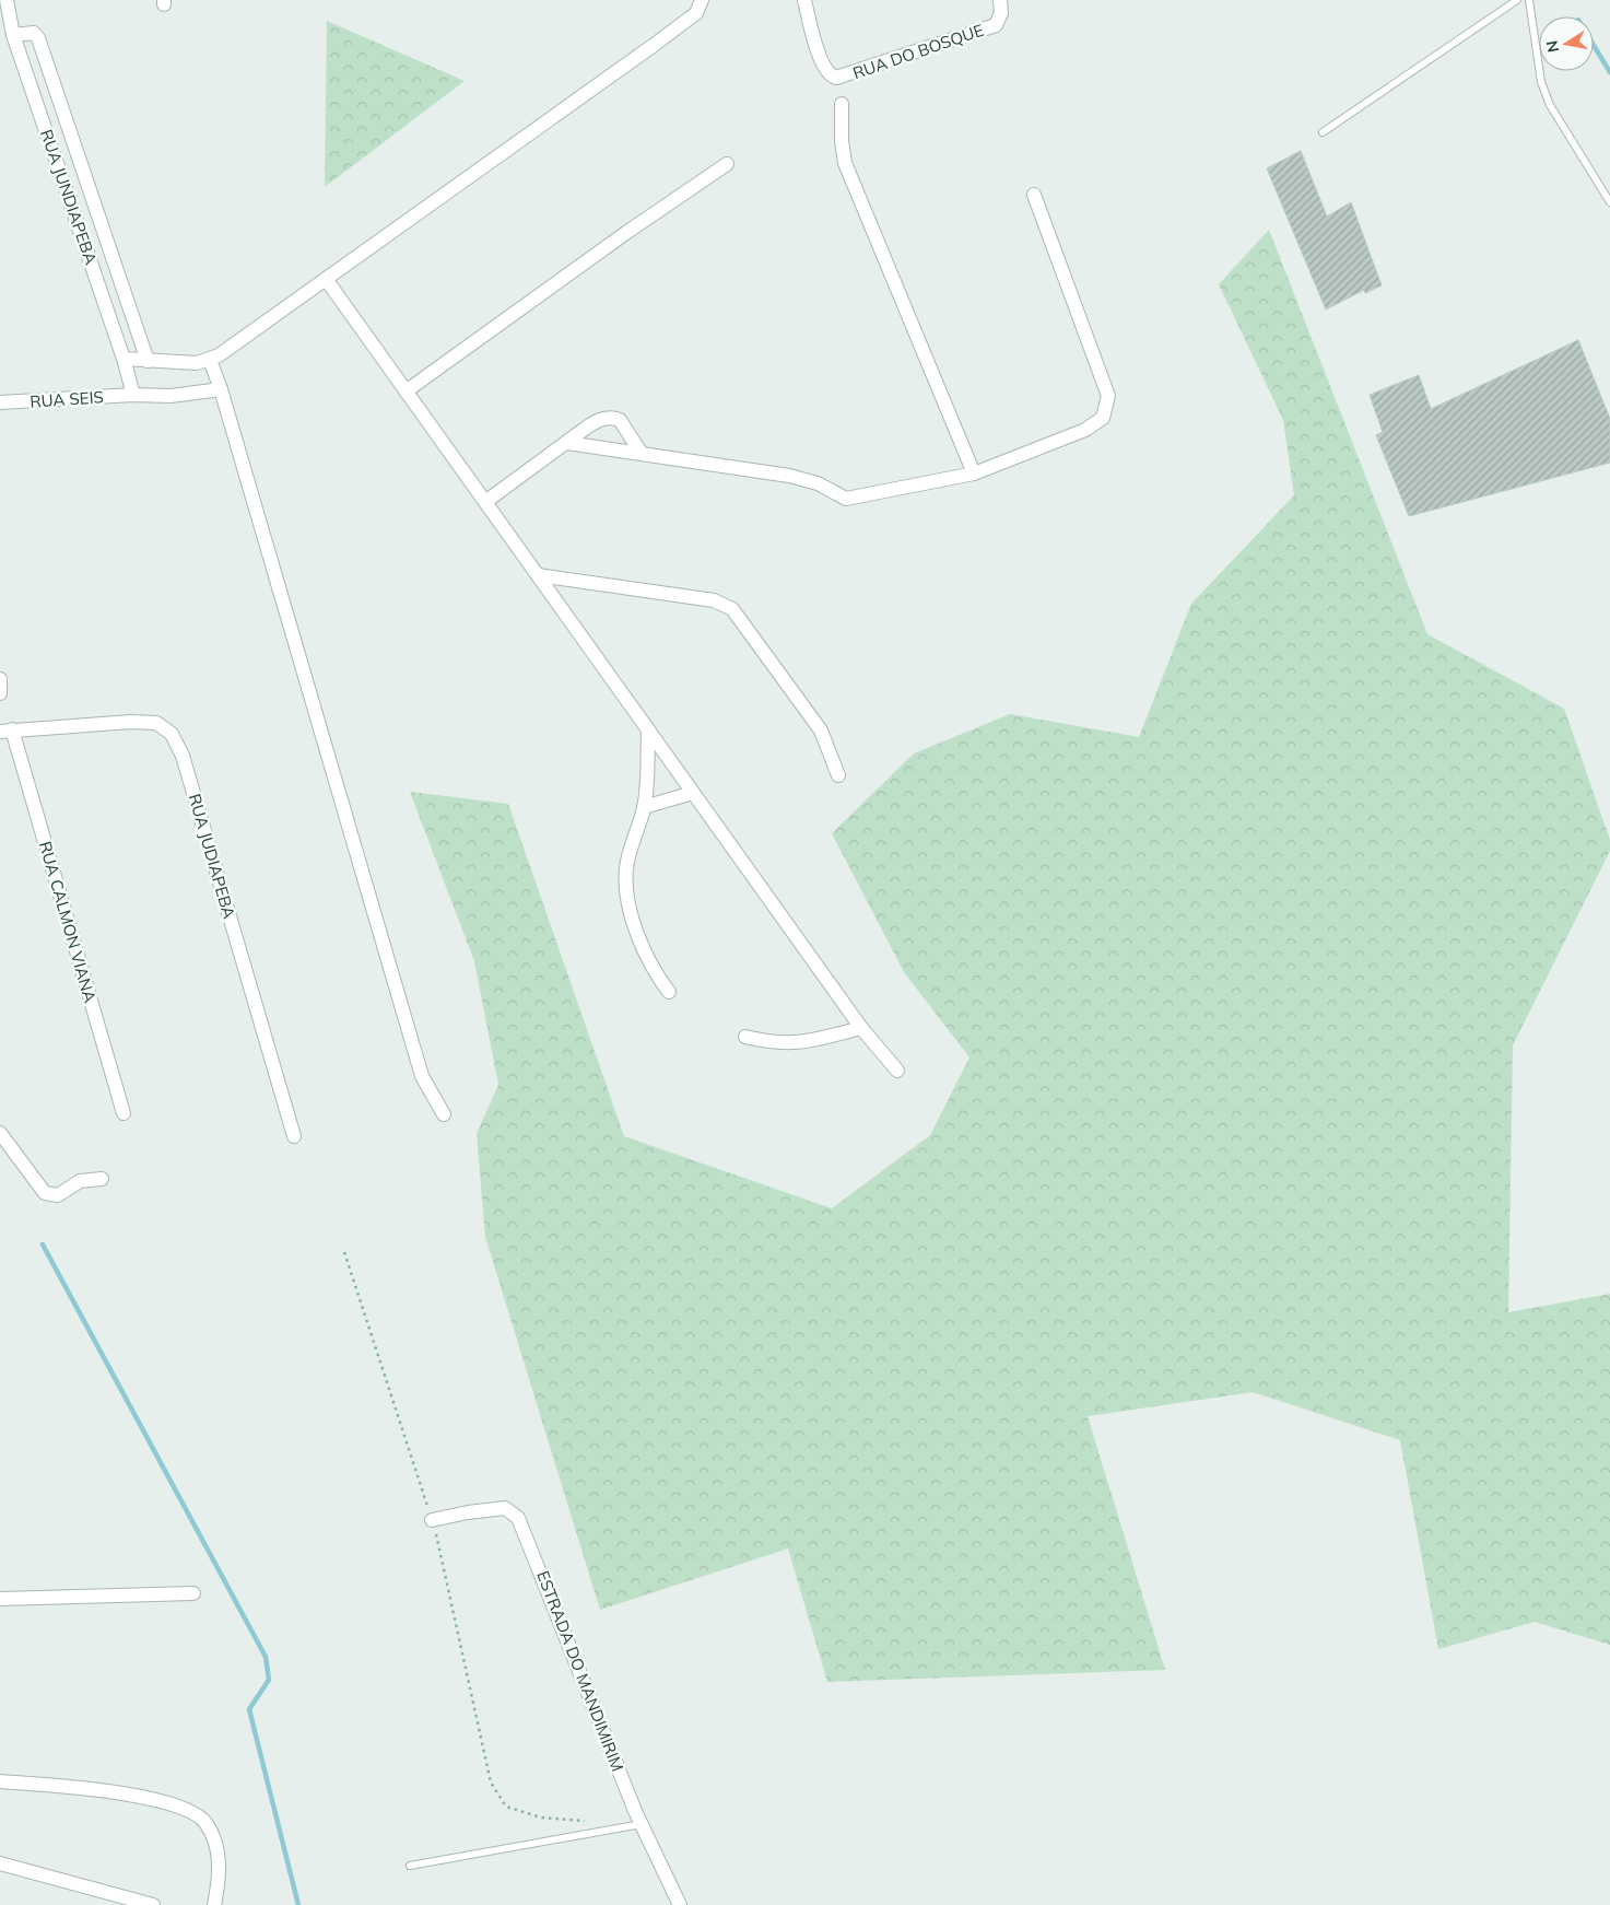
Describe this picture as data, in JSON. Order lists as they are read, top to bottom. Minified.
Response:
{"streets":{"street":["RUA DO BOSQUE","RUA JUNDIAPEBA","RUA SEIS","RUA JUDIAPEBA","RUA CALMON VIANA","ESTRADA DO MANDIMIRIM"]},"crossings":[["RUA JUNDIAPEBA","RUA SEIS"],["RUA JUDIAPEBA","RUA CALMON VIANA"]],"north":"left"}
